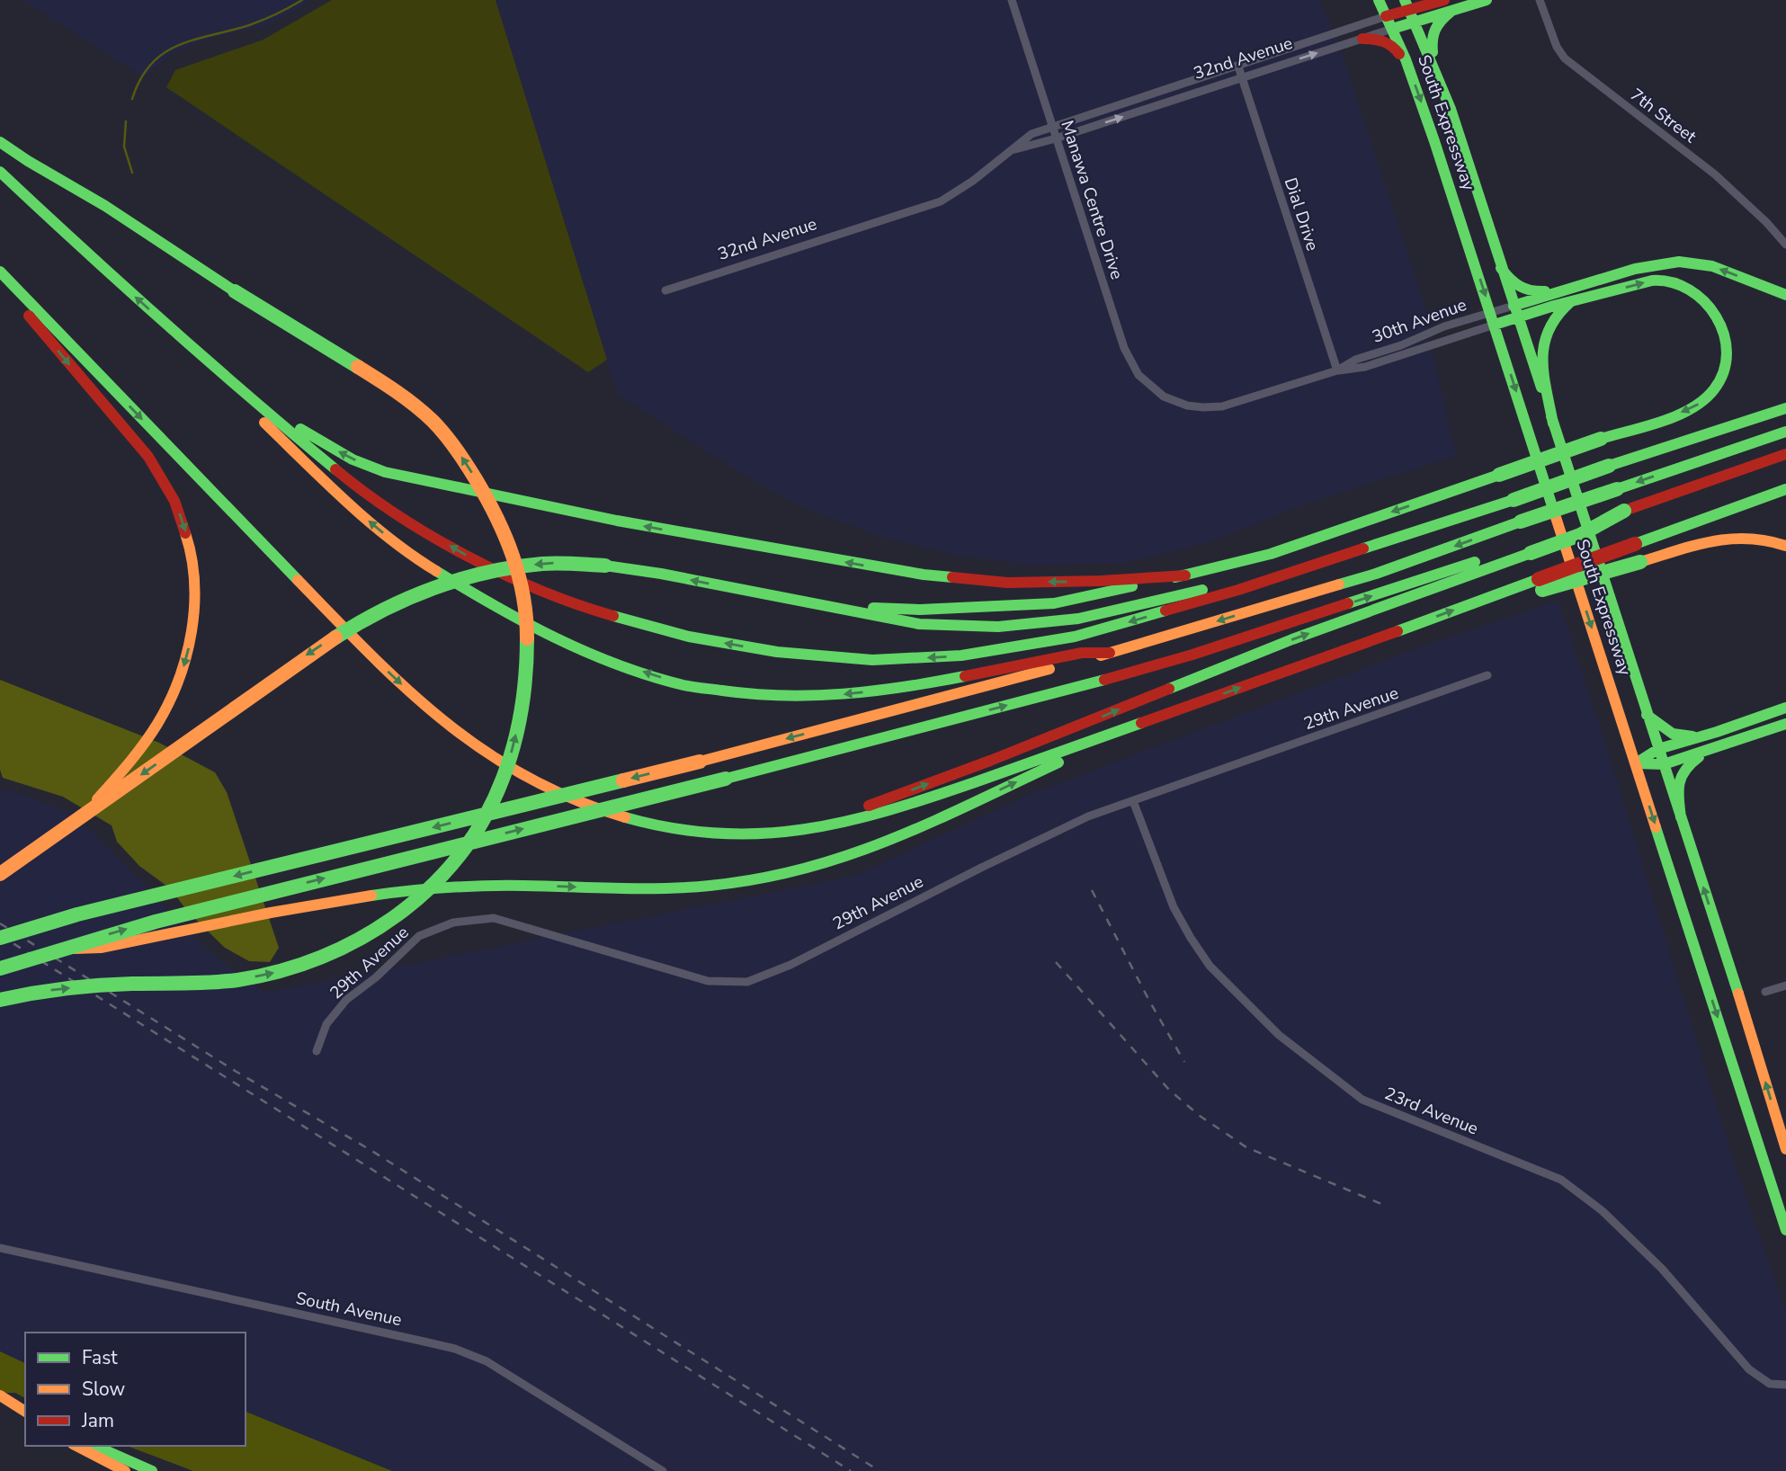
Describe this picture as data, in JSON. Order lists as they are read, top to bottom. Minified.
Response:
{"streets":{"main road":["32nd Avenue","South Expressway"],"street":["7th Street","Manawa Centre Drive","Dial Drive","30th Avenue","29th Avenue","23rd Avenue","South Avenue"]},"crossings":[["32nd Avenue","South Expressway"],["32nd Avenue","Manawa Centre Drive"],["32nd Avenue","Dial Drive"],["South Expressway","30th Avenue"],["Manawa Centre Drive","30th Avenue"],["Dial Drive","30th Avenue"],["29th Avenue","23rd Avenue"]],"legend":["Fast","Slow","Jam"]}
